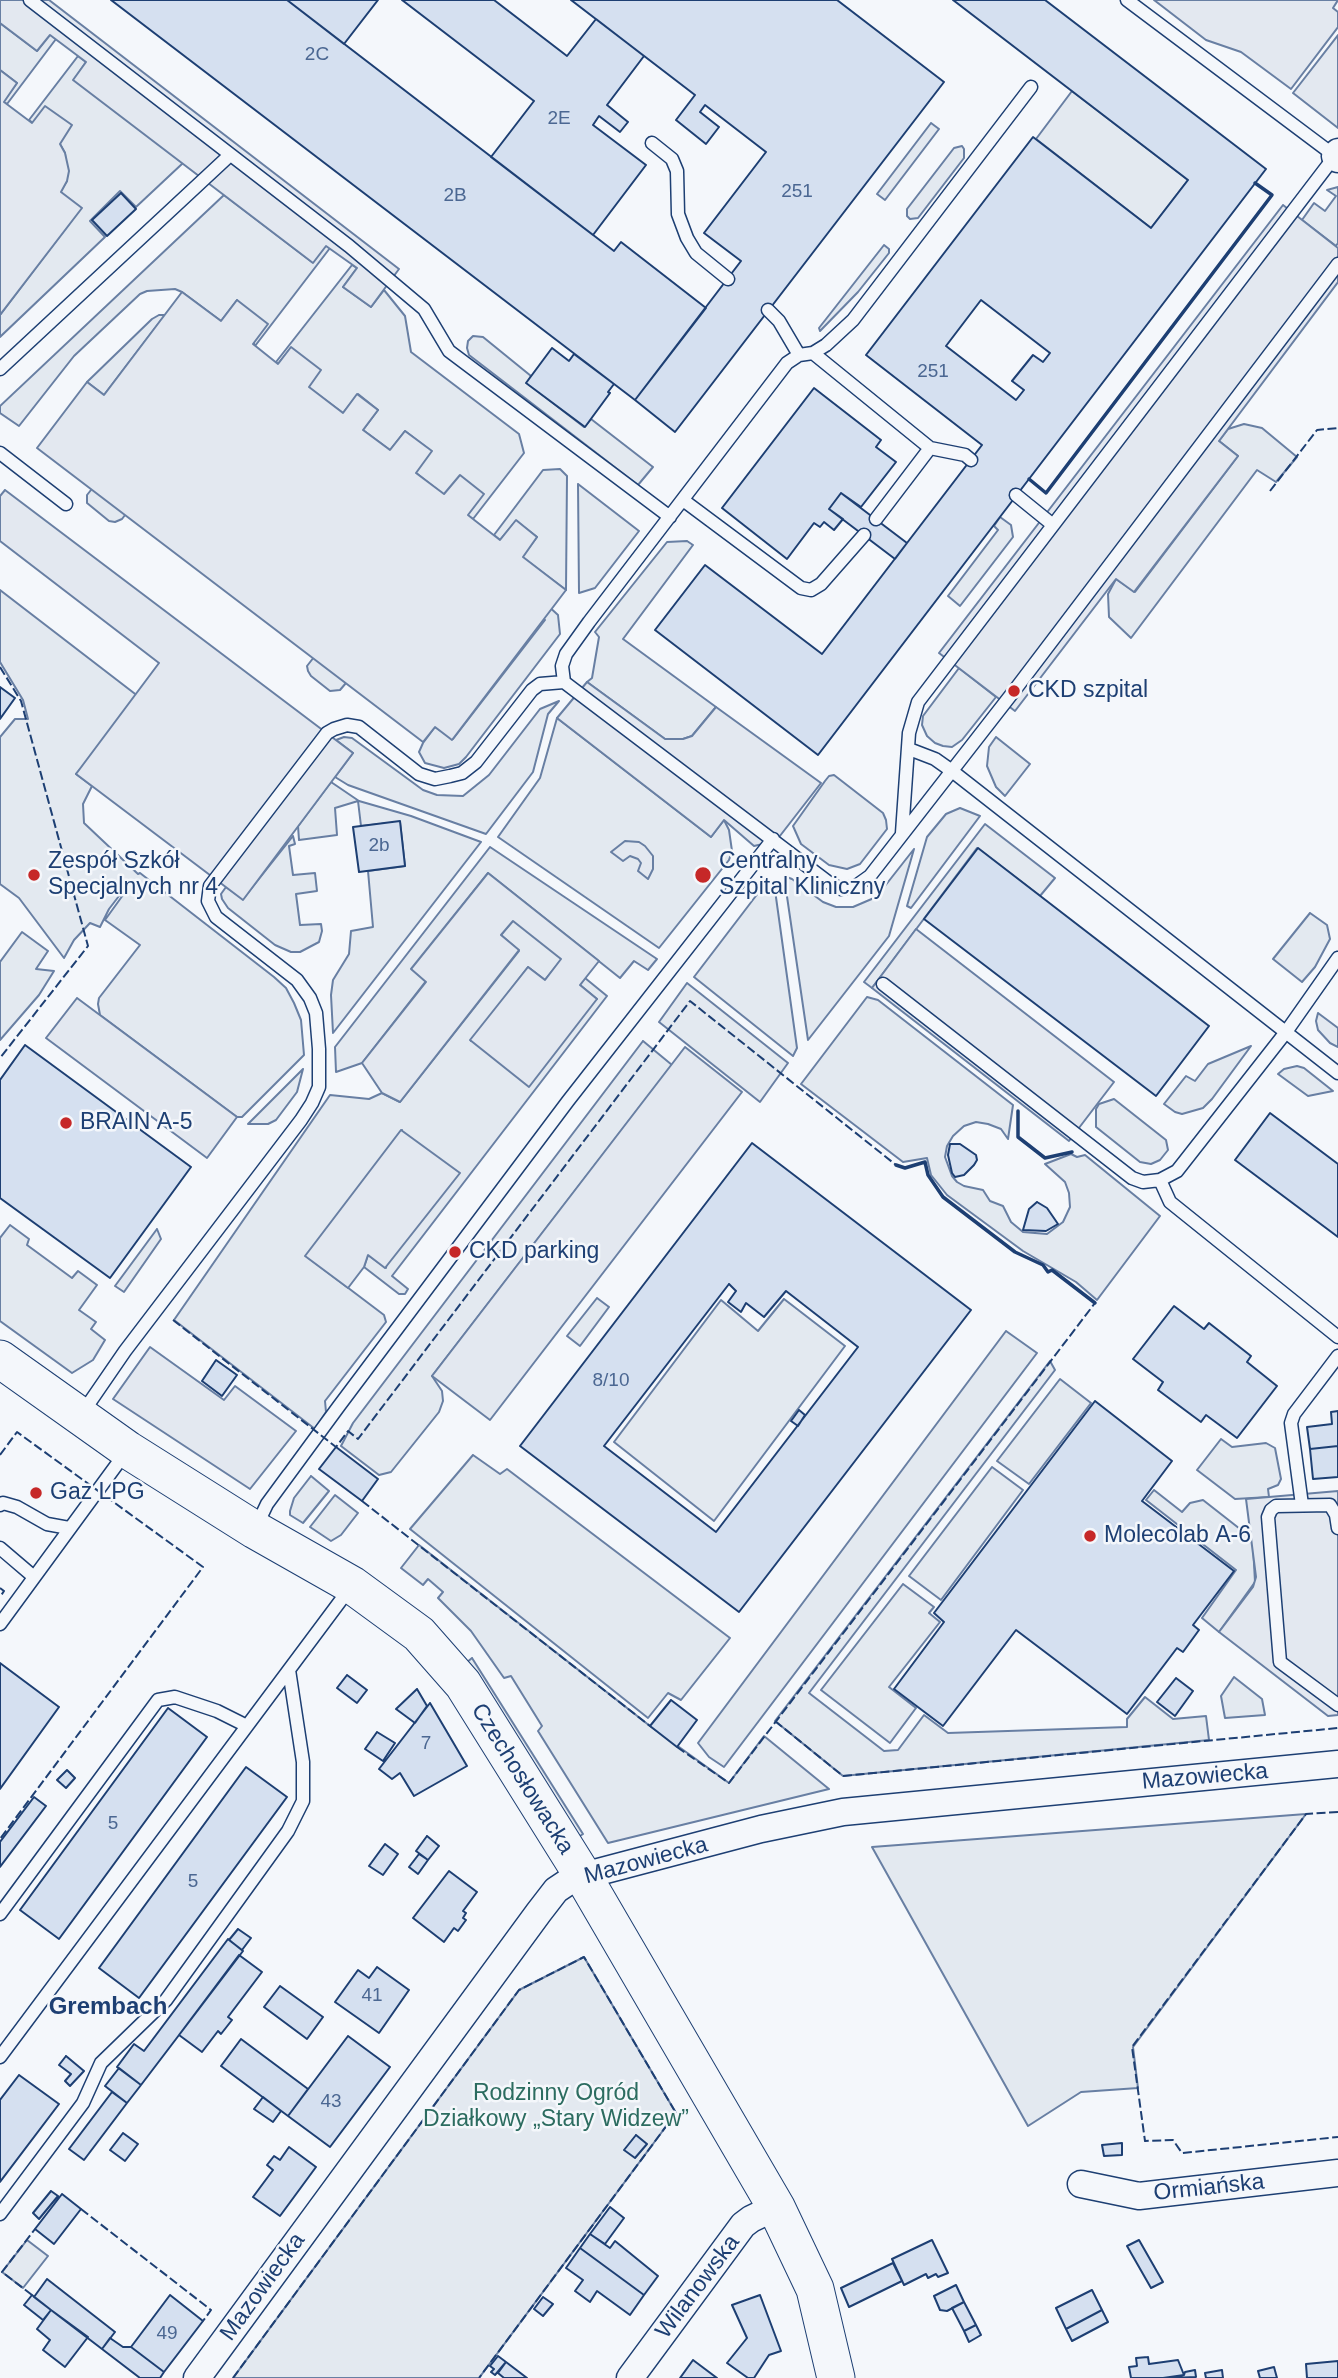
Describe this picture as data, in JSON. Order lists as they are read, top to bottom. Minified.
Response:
{"streets":{"street":["Mazowiecka","Czechosłowacka","Ormiańska","Wilanowska"]},"crossings":[["Mazowiecka","Czechosłowacka"],["Czechosłowacka","Wilanowska"]],"districts":["Grembach"],"parks":["Rodzinny Ogród Działkowy „Stary Widzew”"],"places":["CKD szpital","Zespół Szkół Specjalnych nr 4","Centralny Szpital Kliniczny","BRAIN A-5","CKD parking","Gaz LPG","Molecolab A-6"],"house_numbers":["2C","2E","251","2B","251","2b","8/10","7","5","5","41","43","49"]}
